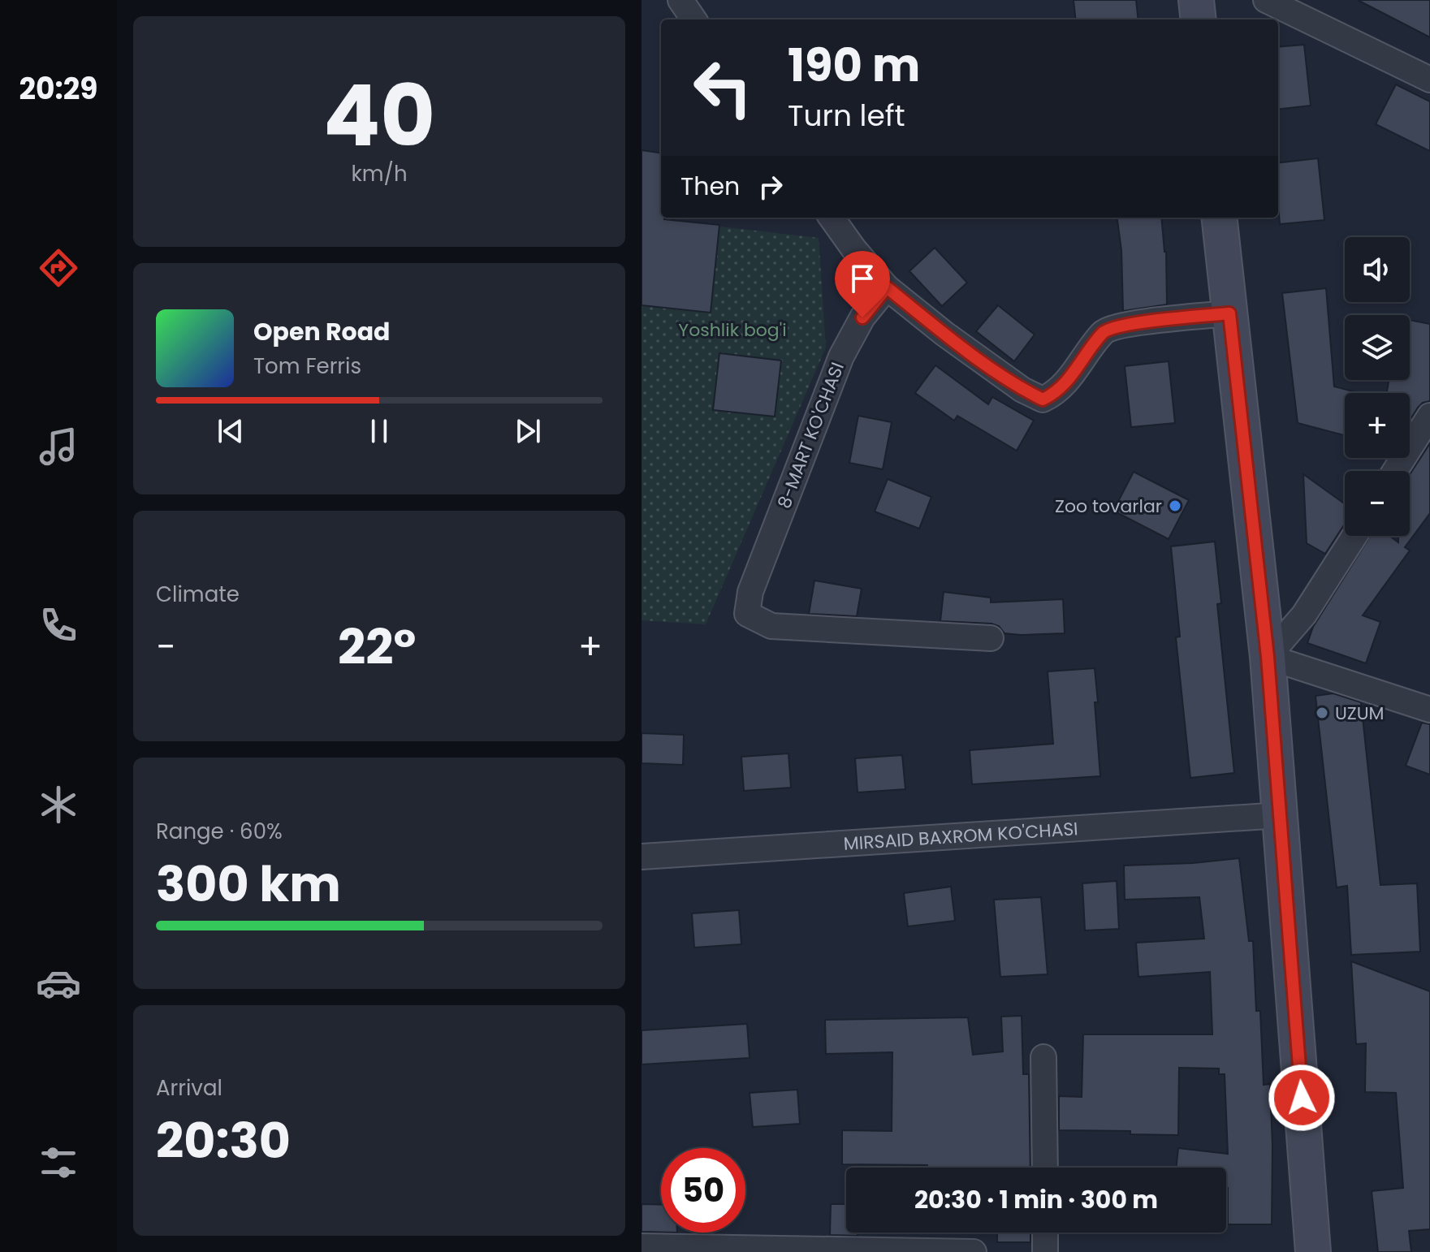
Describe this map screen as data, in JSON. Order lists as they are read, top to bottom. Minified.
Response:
{"streets":{"street":["8-MART KO'CHASI","MIRSAID BAXROM KO'CHASI"]},"parks":["Yoshlik bog'i"],"places":["Zoo tovarlar","UZUM"],"page":{"tabs":"20:29","tile":[["40","km/h"],"Climate",["Range · 60%","300 km"],["Arrival","20:30"]],"turn":["190 m","Turn left"],"then":"Then","map_buttons":["+","−"],"song":["Open Road","Tom Ferris"],"heat":["−","22°","+"],"limit":"50","trip":"20:30 · 1 min · 300 m"}}
